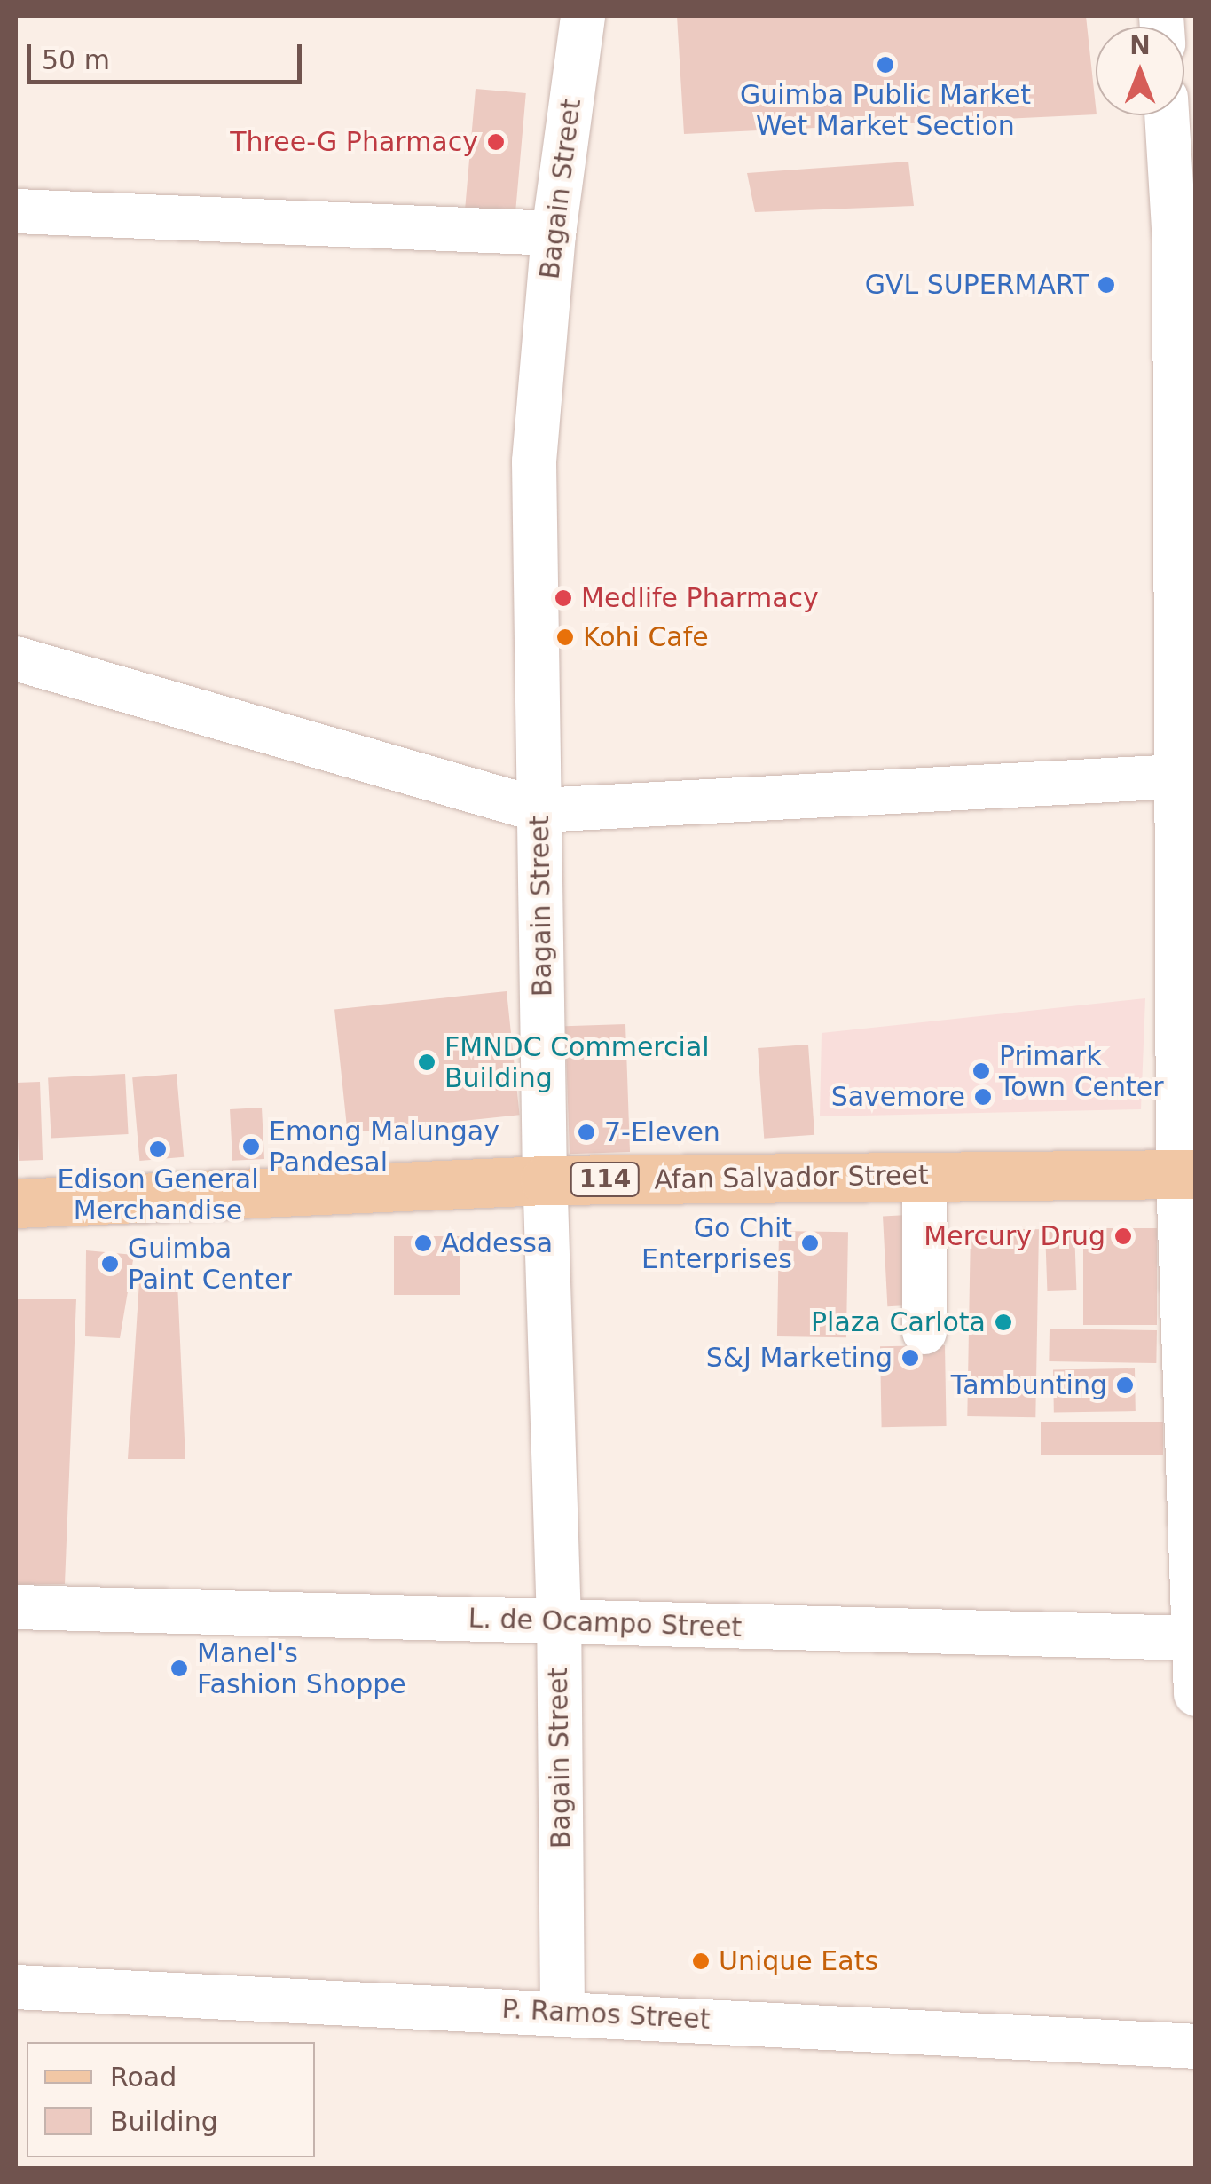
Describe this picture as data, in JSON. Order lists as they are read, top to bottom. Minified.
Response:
{"streets":{"main road":["Afan Salvador Street","114"],"street":["Bagain Street","L. de Ocampo Street","P. Ramos Street"]},"crossings":[["Bagain Street","Afan Salvador Street"],["Bagain Street","L. de Ocampo Street"],["Bagain Street","P. Ramos Street"]],"places":["Guimba Public Market Wet Market Section","Three-G Pharmacy","GVL SUPERMART","Medlife Pharmacy","Kohi Cafe","FMNDC Commercial Building","Primark Town Center","Savemore","7-Eleven","Emong Malungay Pandesal","Edison General Merchandise","Mercury Drug","Addessa","Go Chit Enterprises","Guimba Paint Center","Plaza Carlota","S&J Marketing","Tambunting","Manel's Fashion Shoppe","Unique Eats"],"legend":["Road","Building"],"scale_bar":"50 m","north":"top"}
